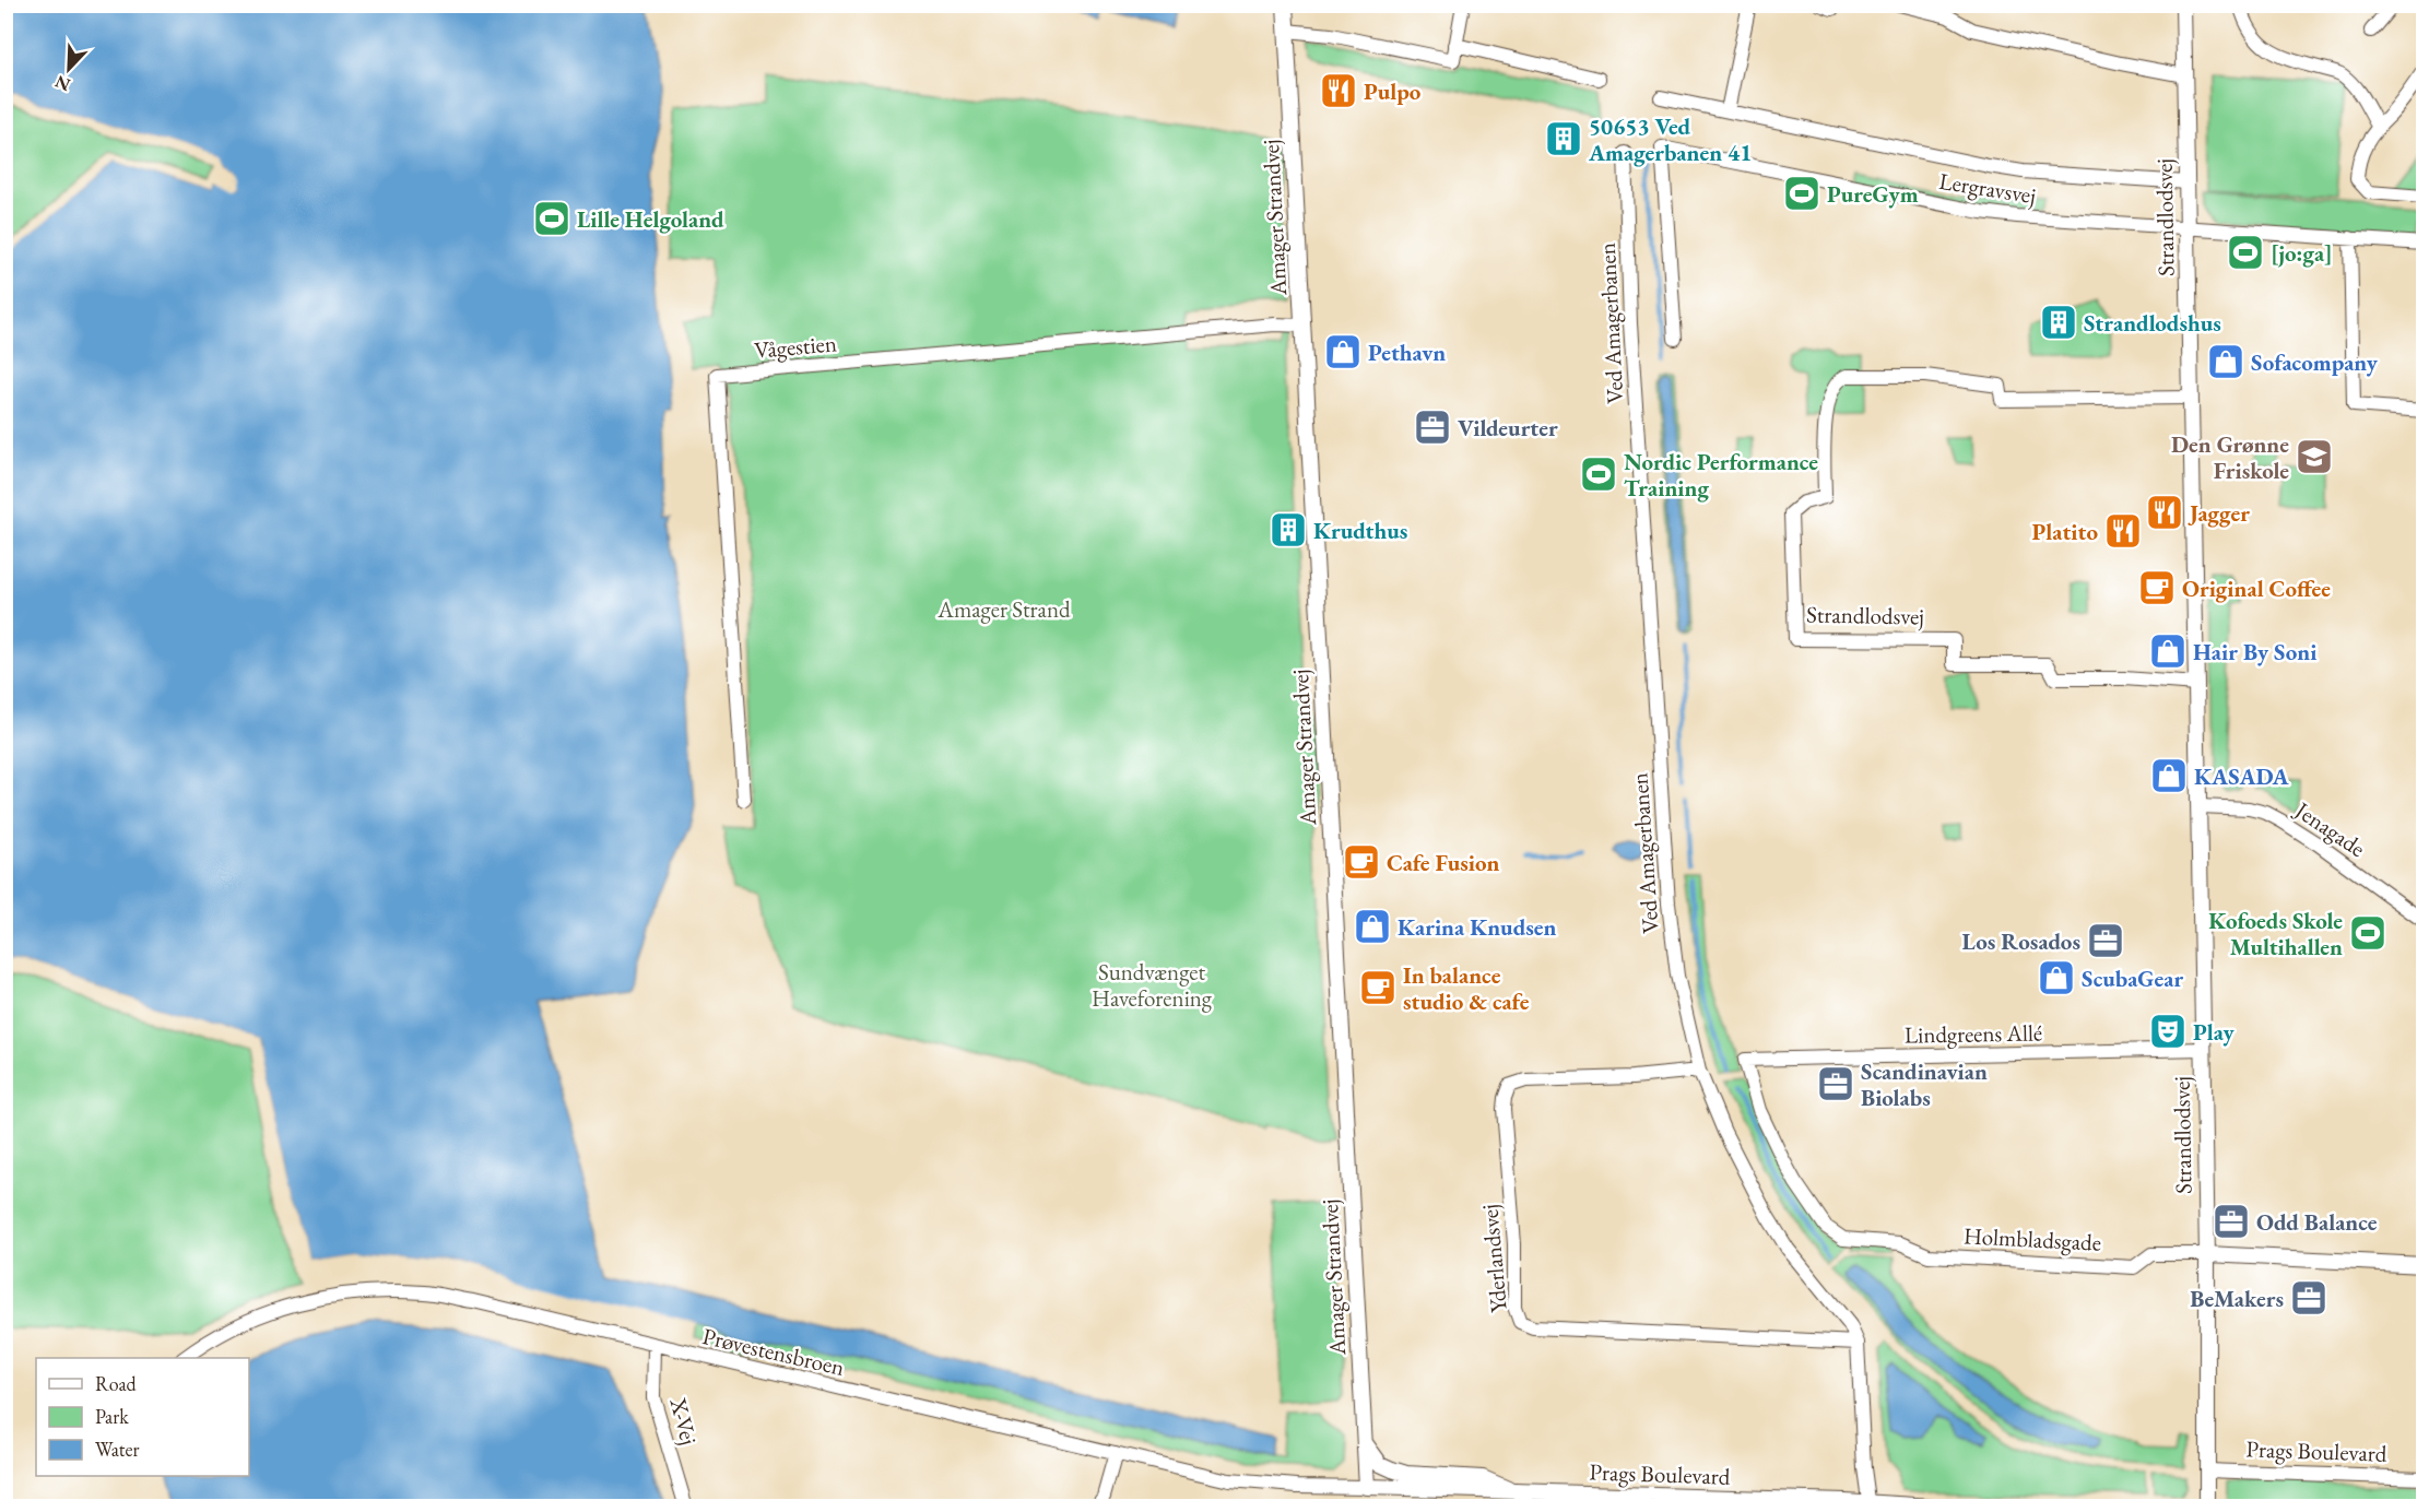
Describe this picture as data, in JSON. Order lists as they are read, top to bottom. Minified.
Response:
{"streets":{"street":["Lergravsvej","Amager Strandvej","Strandlodsvej","Ved Amagerbanen","Vågestien","Jenagade","Lindgreens Allé","Holmbladsgade","Yderlandsvej","Prøvestensbroen","X-Vej","Prags Boulevard"]},"crossings":[["Lergravsvej","Strandlodsvej"],["Amager Strandvej","Vågestien"],["Amager Strandvej","Prøvestensbroen"],["Amager Strandvej","Prags Boulevard"],["Strandlodsvej","Jenagade"],["Strandlodsvej","Lindgreens Allé"],["Strandlodsvej","Holmbladsgade"],["Strandlodsvej","Prags Boulevard"],["Ved Amagerbanen","Yderlandsvej"],["Ved Amagerbanen","Prags Boulevard"],["Lindgreens Allé","Holmbladsgade"],["Prøvestensbroen","X-Vej"],["Prøvestensbroen","Prags Boulevard"]],"parks":["Amager Strand","Sundvænget Haveforening"],"places":{"restaurant":["Pulpo","Jagger","Platito"],"building":["50653 Ved Amagerbanen 41","Strandlodshus","Krudthus"],"sports":["PureGym","Lille Helgoland","[jo:ga]","Nordic Performance Training","Kofoeds Skole Multihallen"],"shop":["Pethavn","Sofacompany","Hair By Soni","KASADA","Karina Knudsen","ScubaGear"],"office":["Vildeurter","Los Rosados","Scandinavian Biolabs","Odd Balance","BeMakers"],"school or university":["Den Grønne Friskole"],"cafe":["Original Coffee","Cafe Fusion","In balance studio & cafe"],"theatre":["Play"]},"legend":["Road","Park","Water"],"north":"bottom left"}
